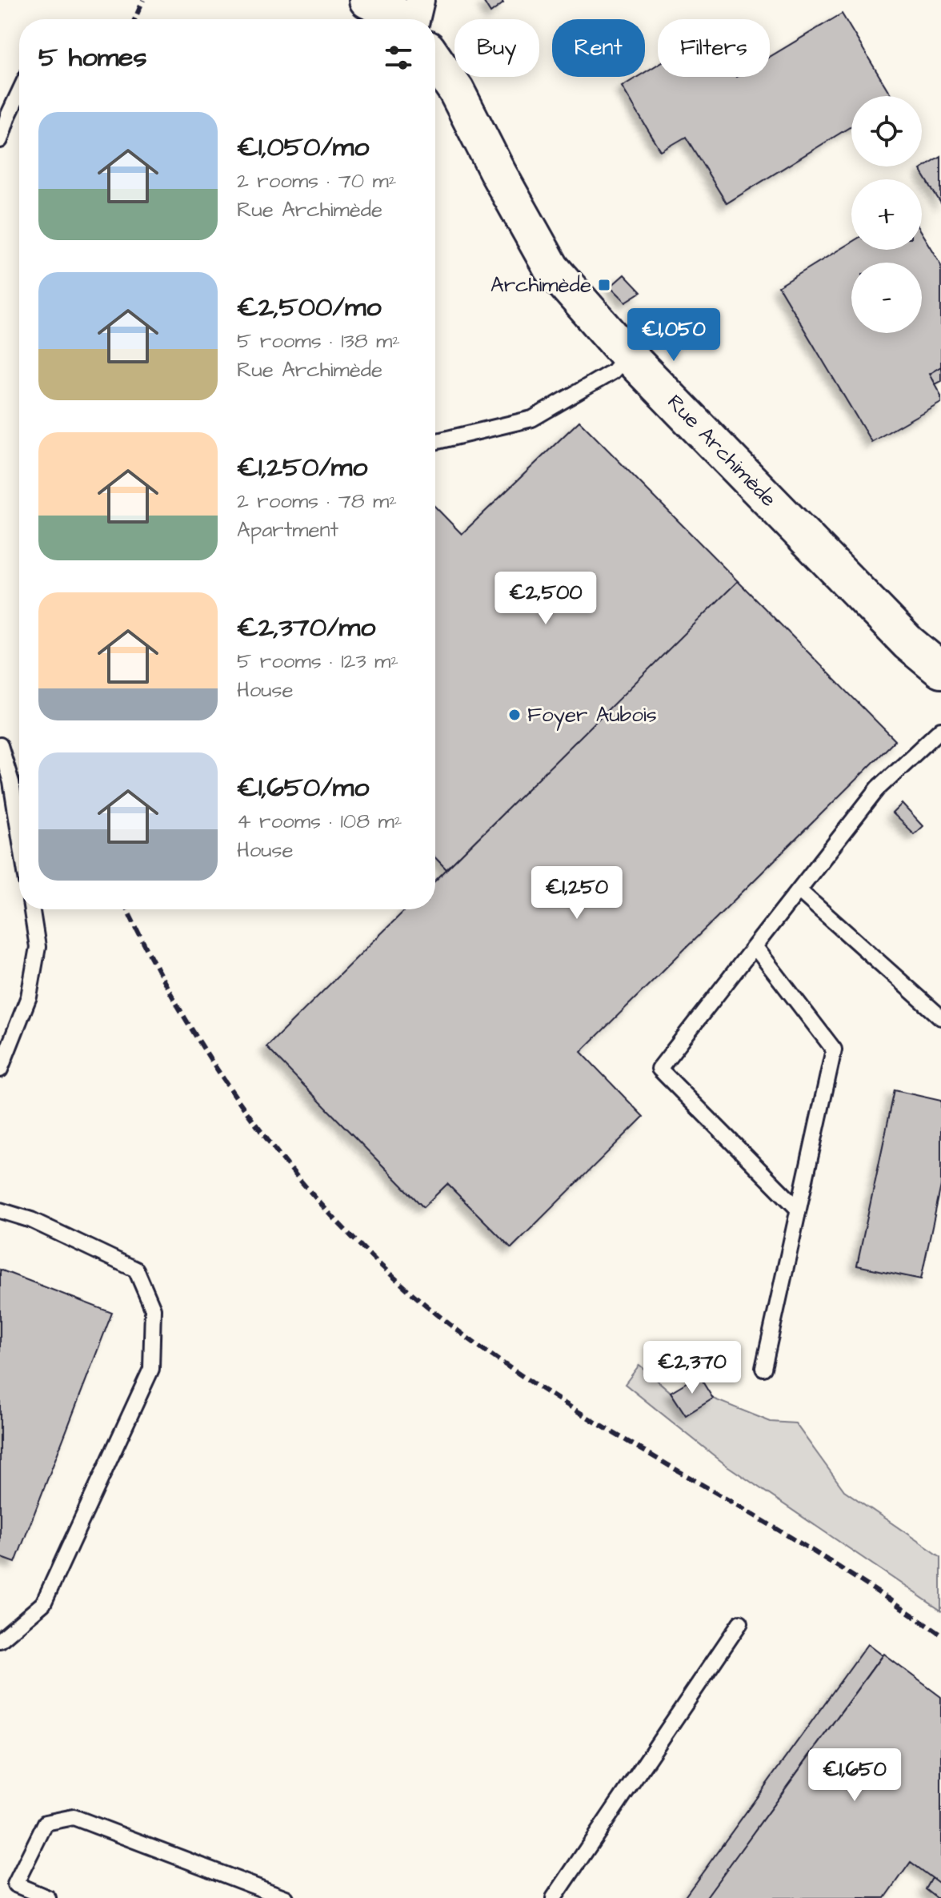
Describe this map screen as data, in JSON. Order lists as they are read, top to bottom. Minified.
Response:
{"streets":{"street":["Rue Archimède"]},"places":{"transit":["Archimède"],"other":["Foyer Aubois"]},"page":{"chip":["Buy","Rent","Filters"],"heading":"5 homes","map_buttons":["+","−"],"list":[{"name":"€1,050/mo","note":"2 rooms · 70 m² · Rue Archimède"},{"name":"€2,500/mo","note":"5 rooms · 138 m² · Rue Archimède"},{"name":"€1,250/mo","note":"2 rooms · 78 m² · Apartment"},{"name":"€2,370/mo","note":"5 rooms · 123 m² · House"},{"name":"€1,650/mo","note":"4 rooms · 108 m² · House"}],"price":["€1,050","€2,500","€1,250","€2,370","€1,650"]}}
